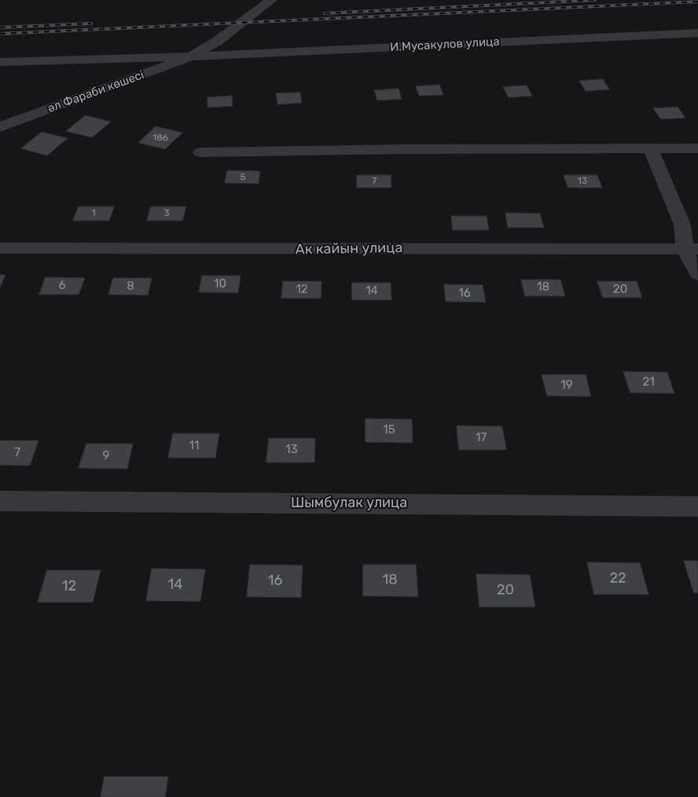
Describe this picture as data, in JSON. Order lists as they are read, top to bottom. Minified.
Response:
{"streets":{"street":["И.Мусакулов улица","әл Фараби көшесі","Ак кайын улица","Шымбулак улица"]},"crossings":[["И.Мусакулов улица","әл Фараби көшесі"]],"house_numbers":["186","5","7","13","1","3","10","6","8","18","12","20","14","16","21","19","15","17","11","13","7","9","22","18","16","14","12","20"]}
